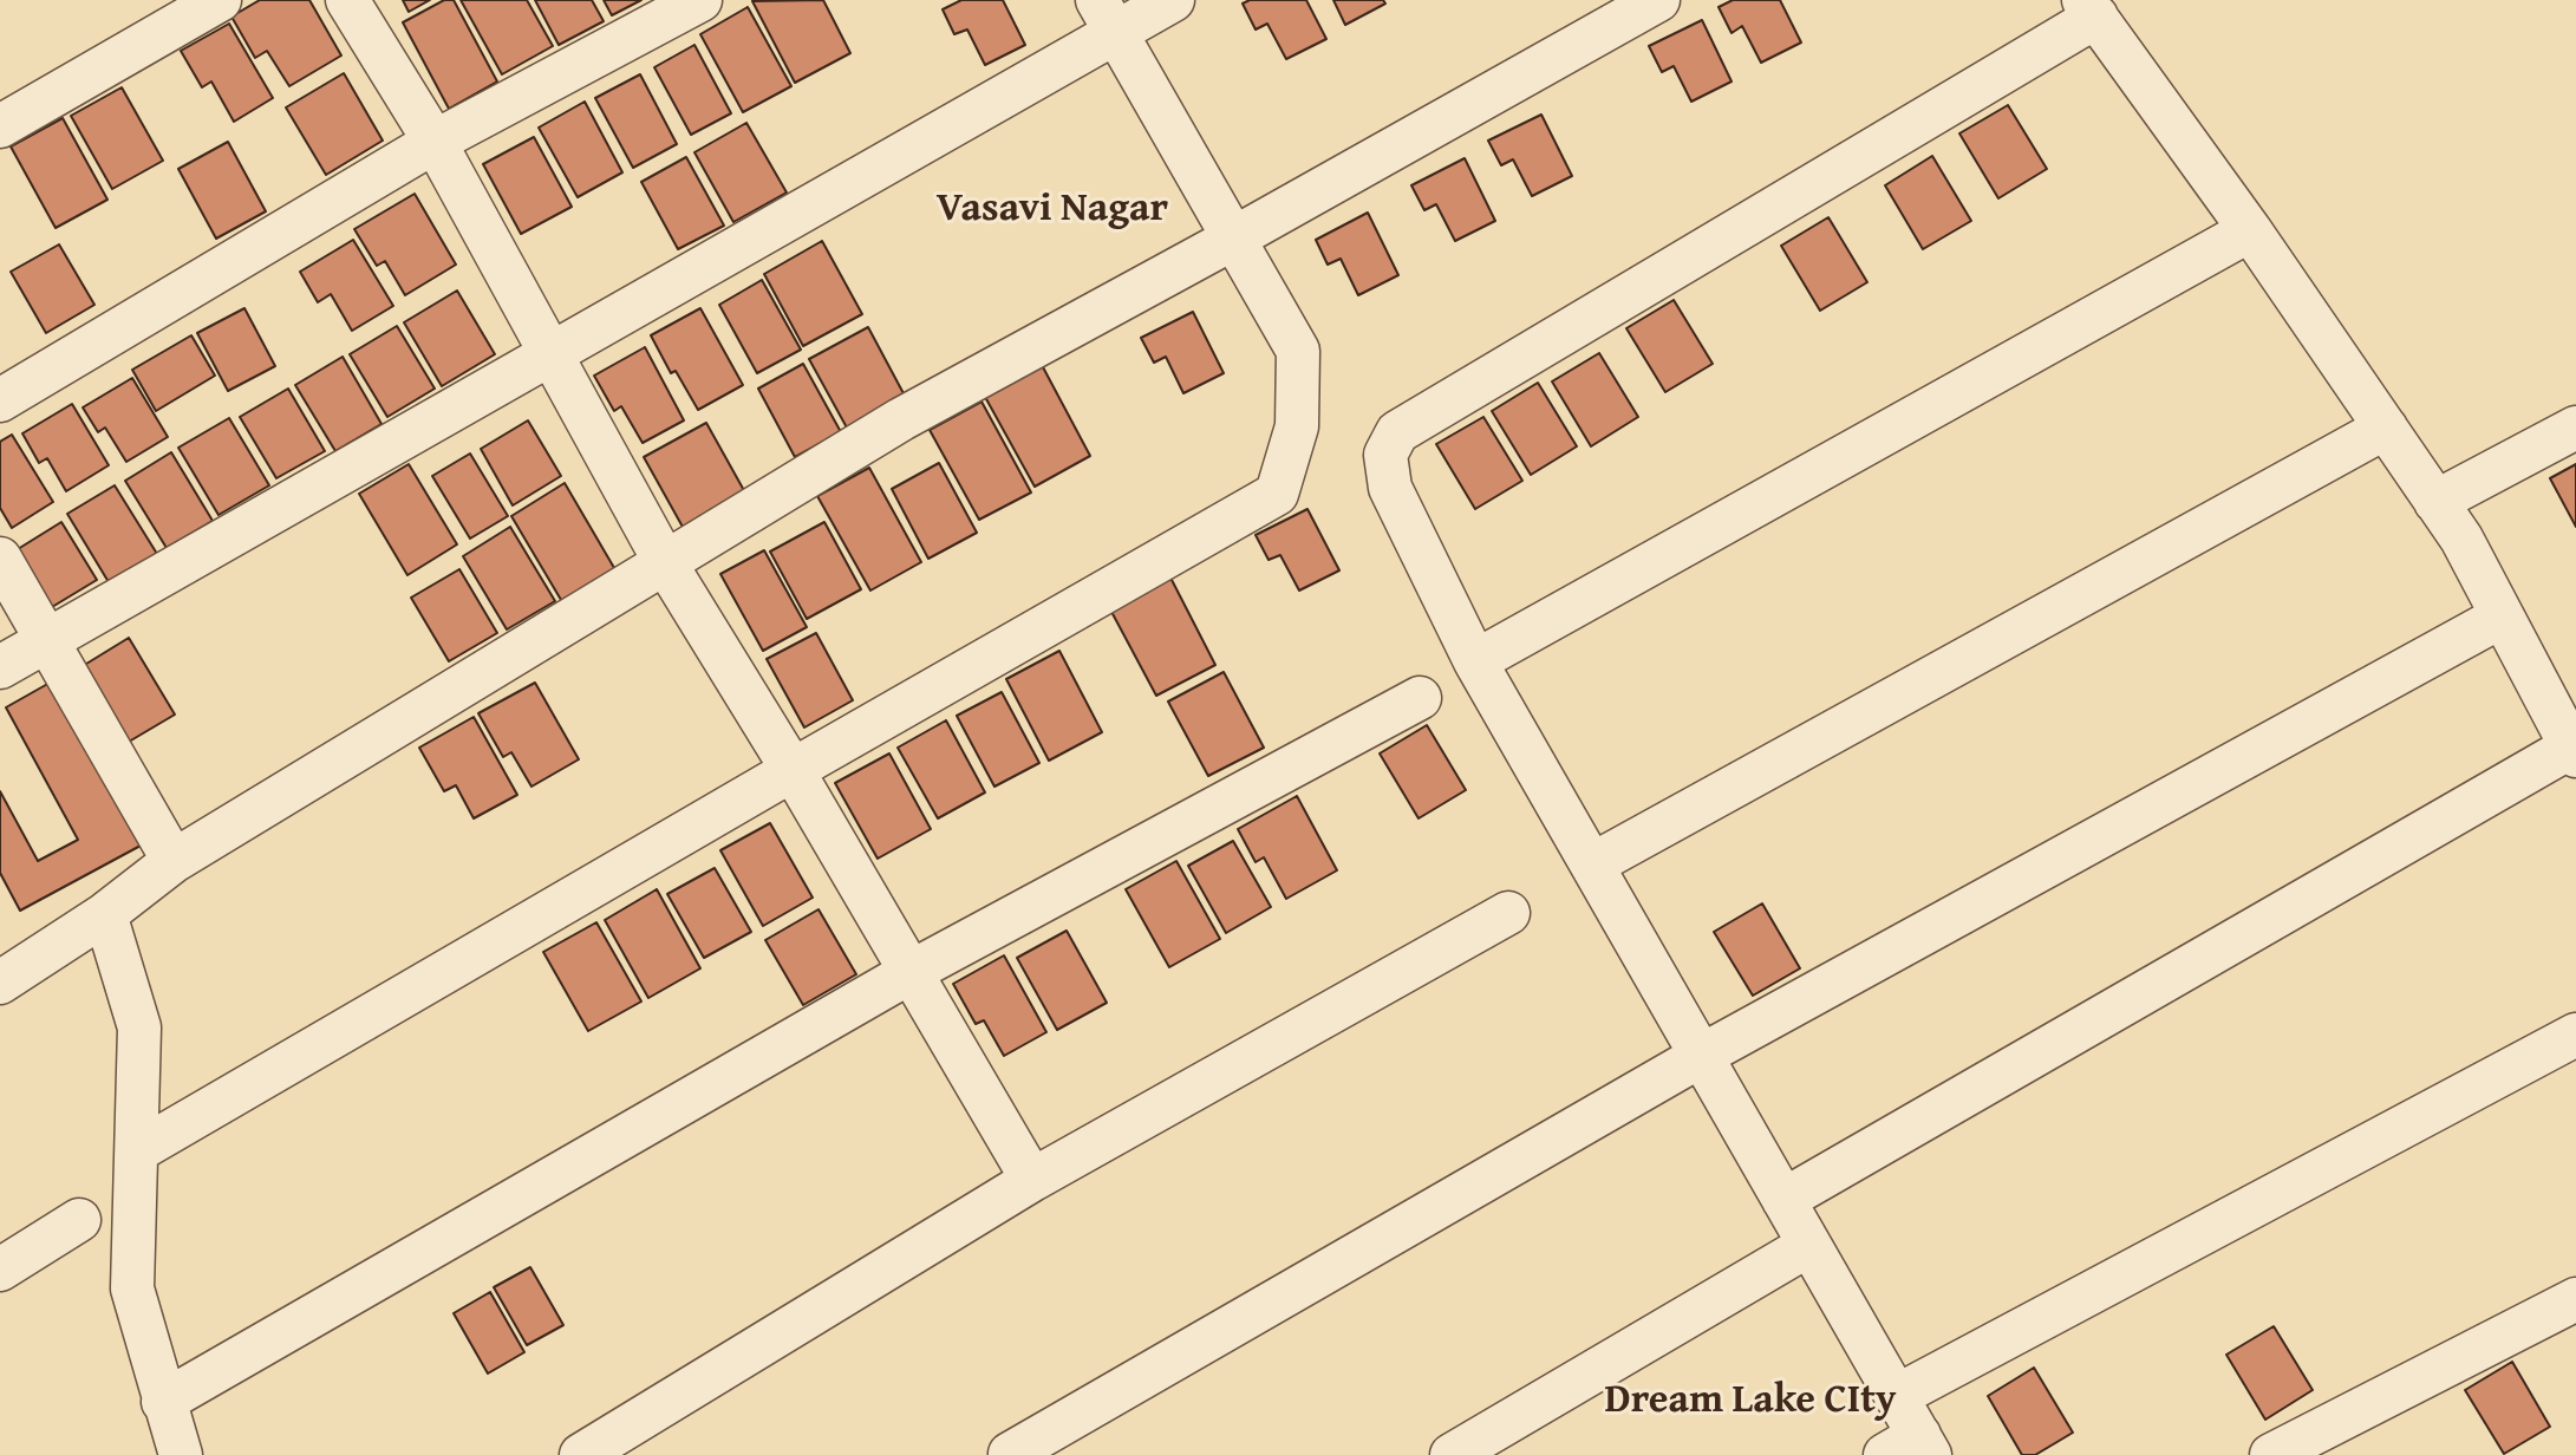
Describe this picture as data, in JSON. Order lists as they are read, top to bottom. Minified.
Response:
{"districts":["Vasavi Nagar","Dream Lake CIty"]}
